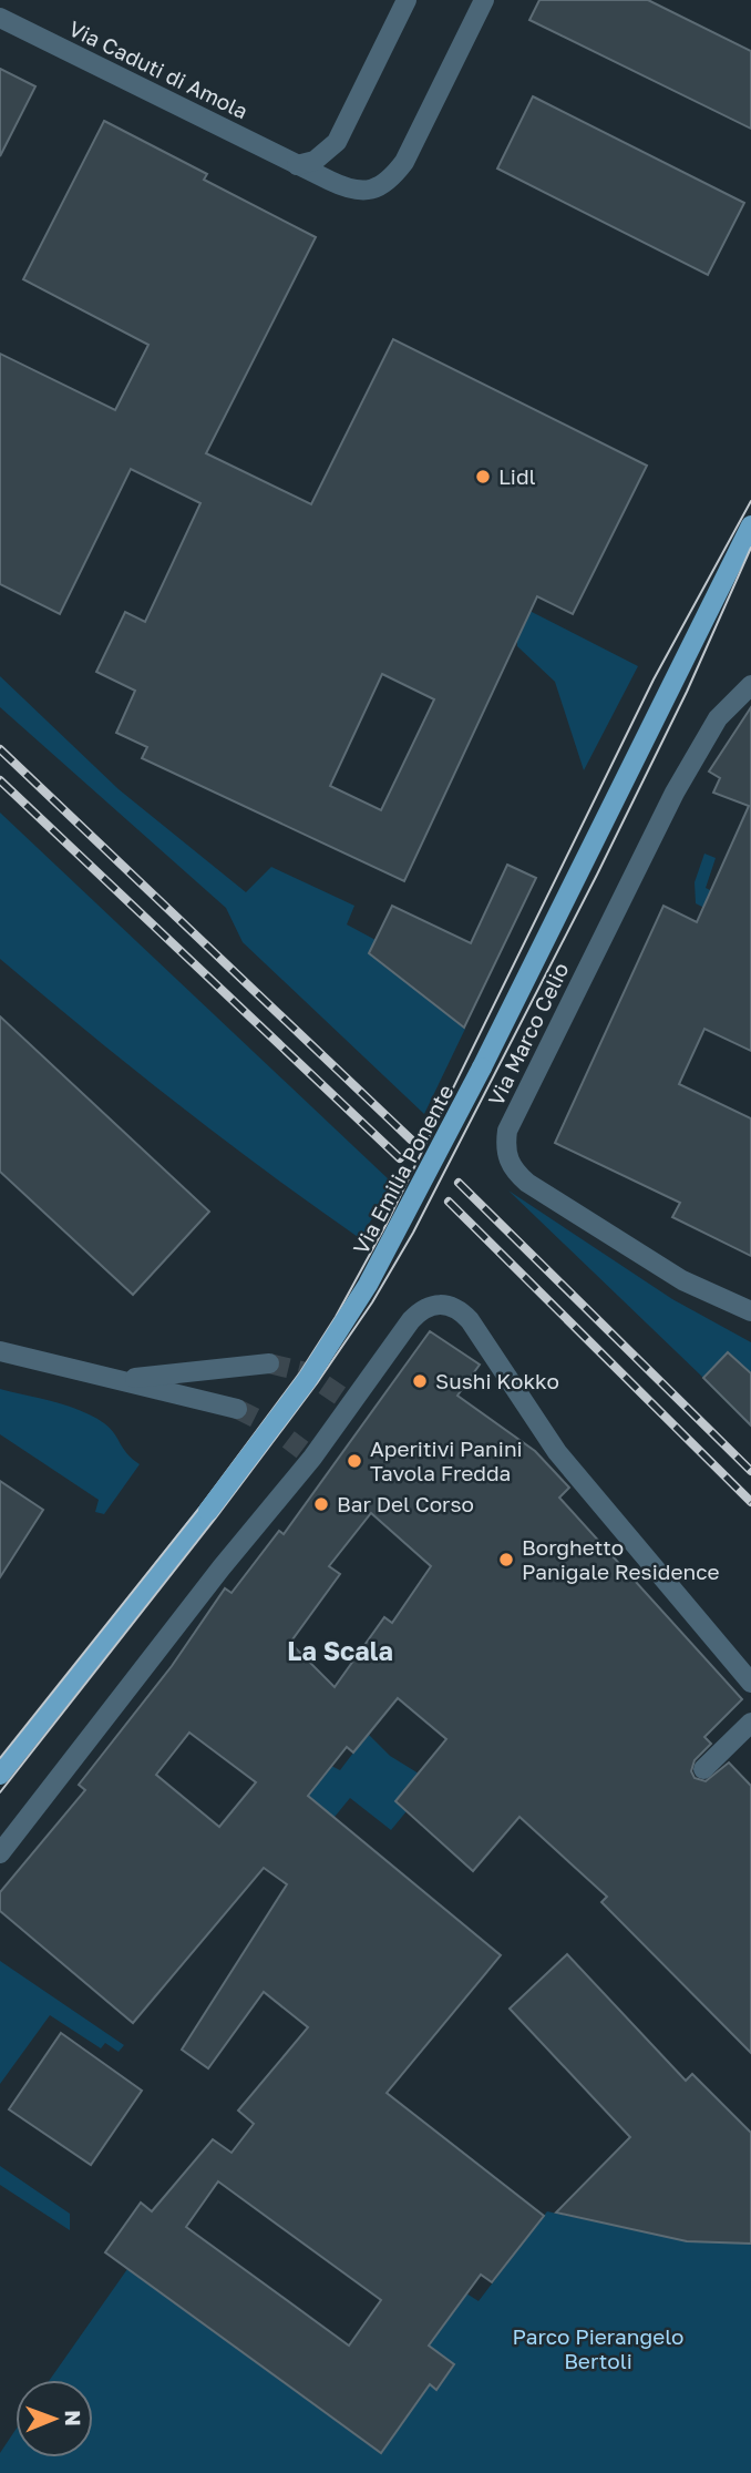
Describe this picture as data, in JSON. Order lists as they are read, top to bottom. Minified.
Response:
{"streets":{"main road":["Via Emilia Ponente"],"street":["Via Caduti di Amola","Via Marco Celio"]},"districts":["La Scala"],"parks":["Parco Pierangelo Bertoli"],"places":["Lidl","Sushi Kokko","Aperitivi Panini Tavola Fredda","Bar Del Corso","Borghetto Panigale Residence"],"north":"right"}
